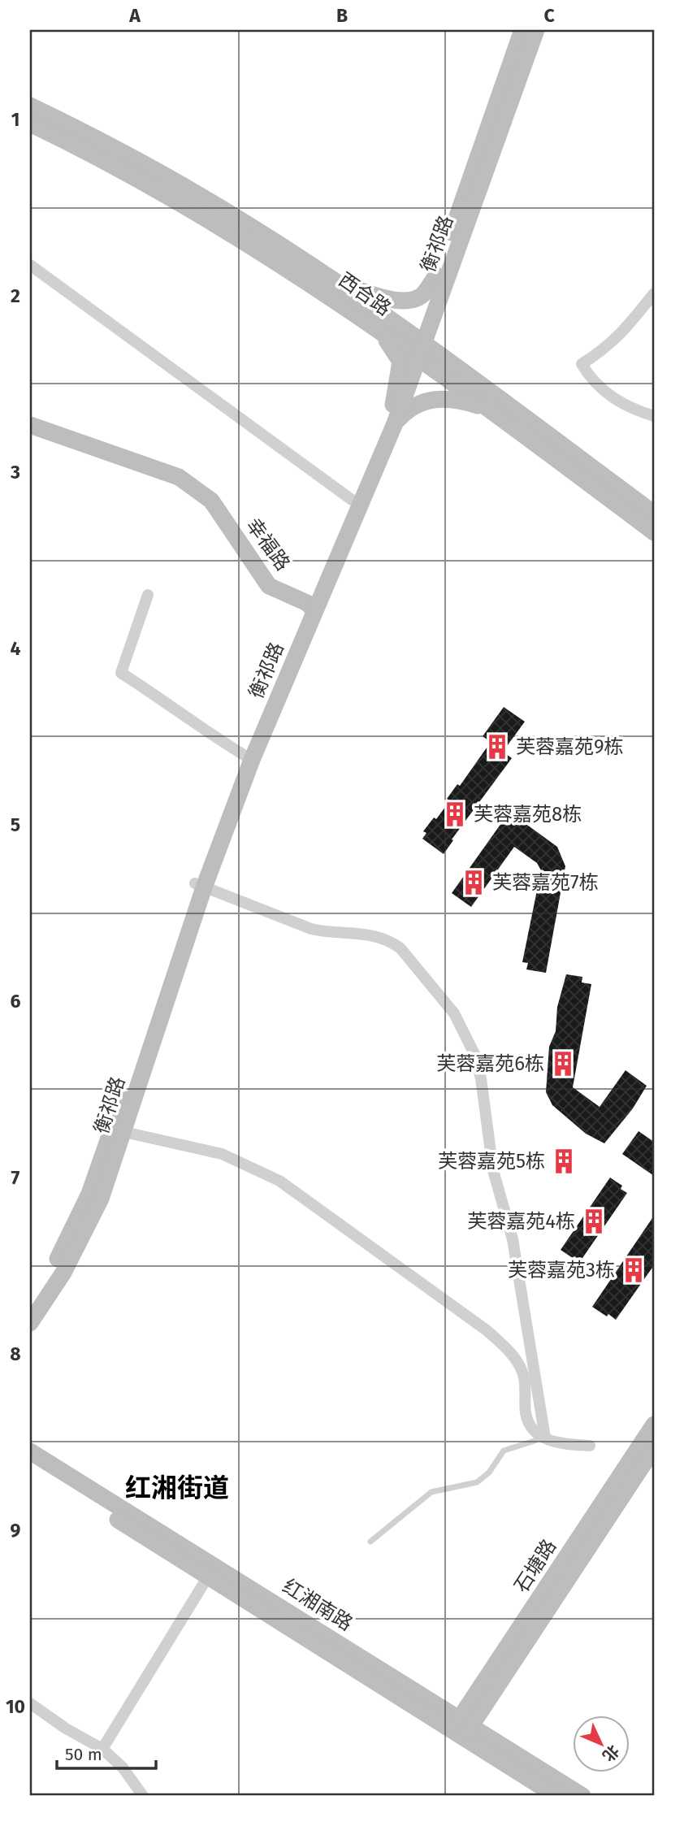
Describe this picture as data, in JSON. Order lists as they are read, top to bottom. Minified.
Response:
{"streets":{"street":["衡祁路","西合路","幸福路","石塘路","红湘南路"]},"crossings":[["衡祁路","西合路"],["衡祁路","幸福路"],["石塘路","红湘南路"]],"districts":["红湘街道"],"places":{"building":["芙蓉嘉苑9栋","芙蓉嘉苑8栋","芙蓉嘉苑7栋","芙蓉嘉苑6栋","芙蓉嘉苑5栋","芙蓉嘉苑4栋","芙蓉嘉苑3栋"]},"scale_bar":"50 m","north":"bottom right","grid":{"columns":["A","B","C"],"rows":["1","2","3","4","5","6","7","8","9","10"]}}
